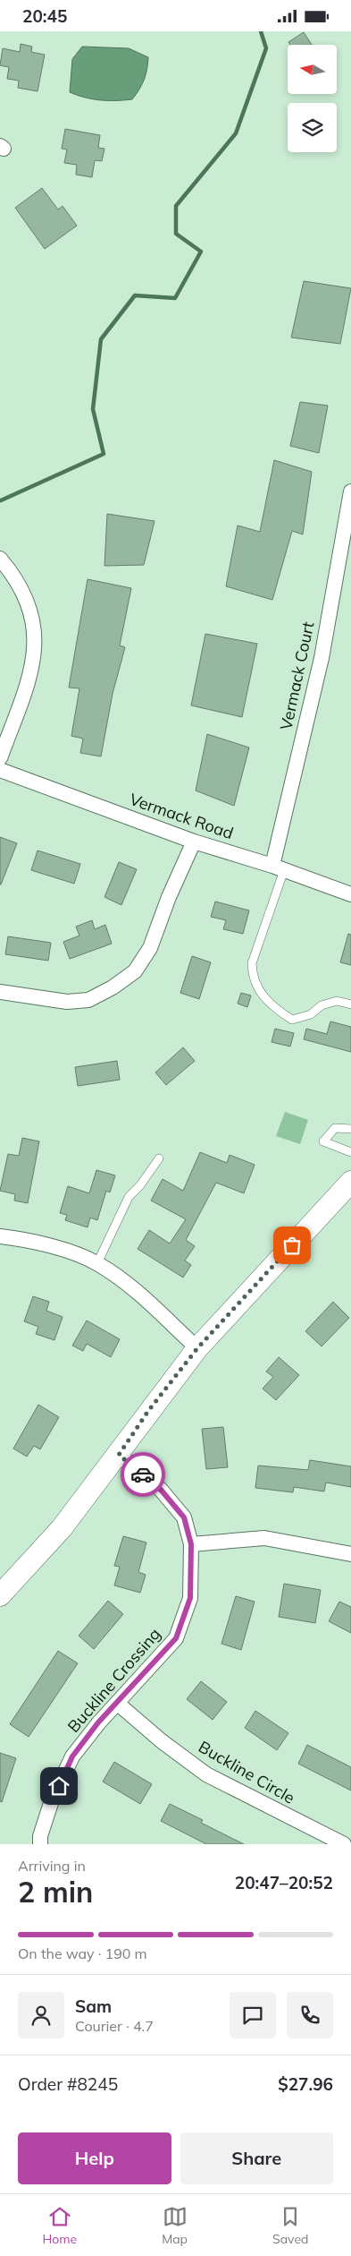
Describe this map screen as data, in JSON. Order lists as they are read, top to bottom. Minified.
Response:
{"streets":{"street":["Vermack Court","Vermack Road","Buckline Crossing","Buckline Circle"]},"crossings":[["Vermack Court","Vermack Road"],["Buckline Crossing","Buckline Circle"]],"north":"left","page":{"status":"20:45","heading":["2 min","Arriving in","20:47–20:52"],"panel":["Sam","Courier · 4.7","Order #8245","$27.96"],"bar":"On the way · 190 m","buttons":["Help","Share"],"tabs":["Home","Map","Saved"]}}
